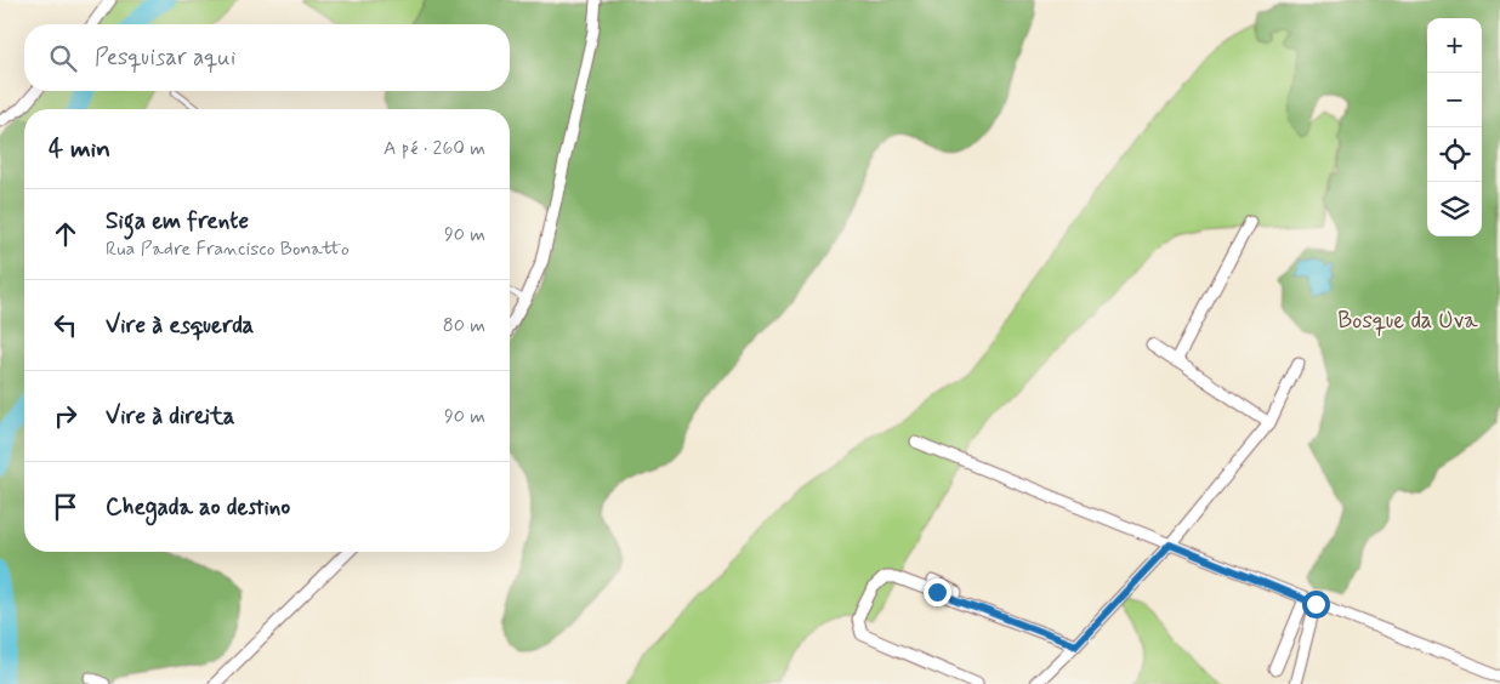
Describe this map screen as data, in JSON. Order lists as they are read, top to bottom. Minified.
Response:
{"parks":["Bosque da Uva"],"page":{"map_buttons":["+","−"],"search":"Pesquisar aqui","heading":["4 min","A pé · 260 m"],"list":[["Siga em frente","Rua Padre Francisco Bonatto","90 m"],["Vire à esquerda","80 m"],["Vire à direita","90 m"],"Chegada ao destino"]}}
